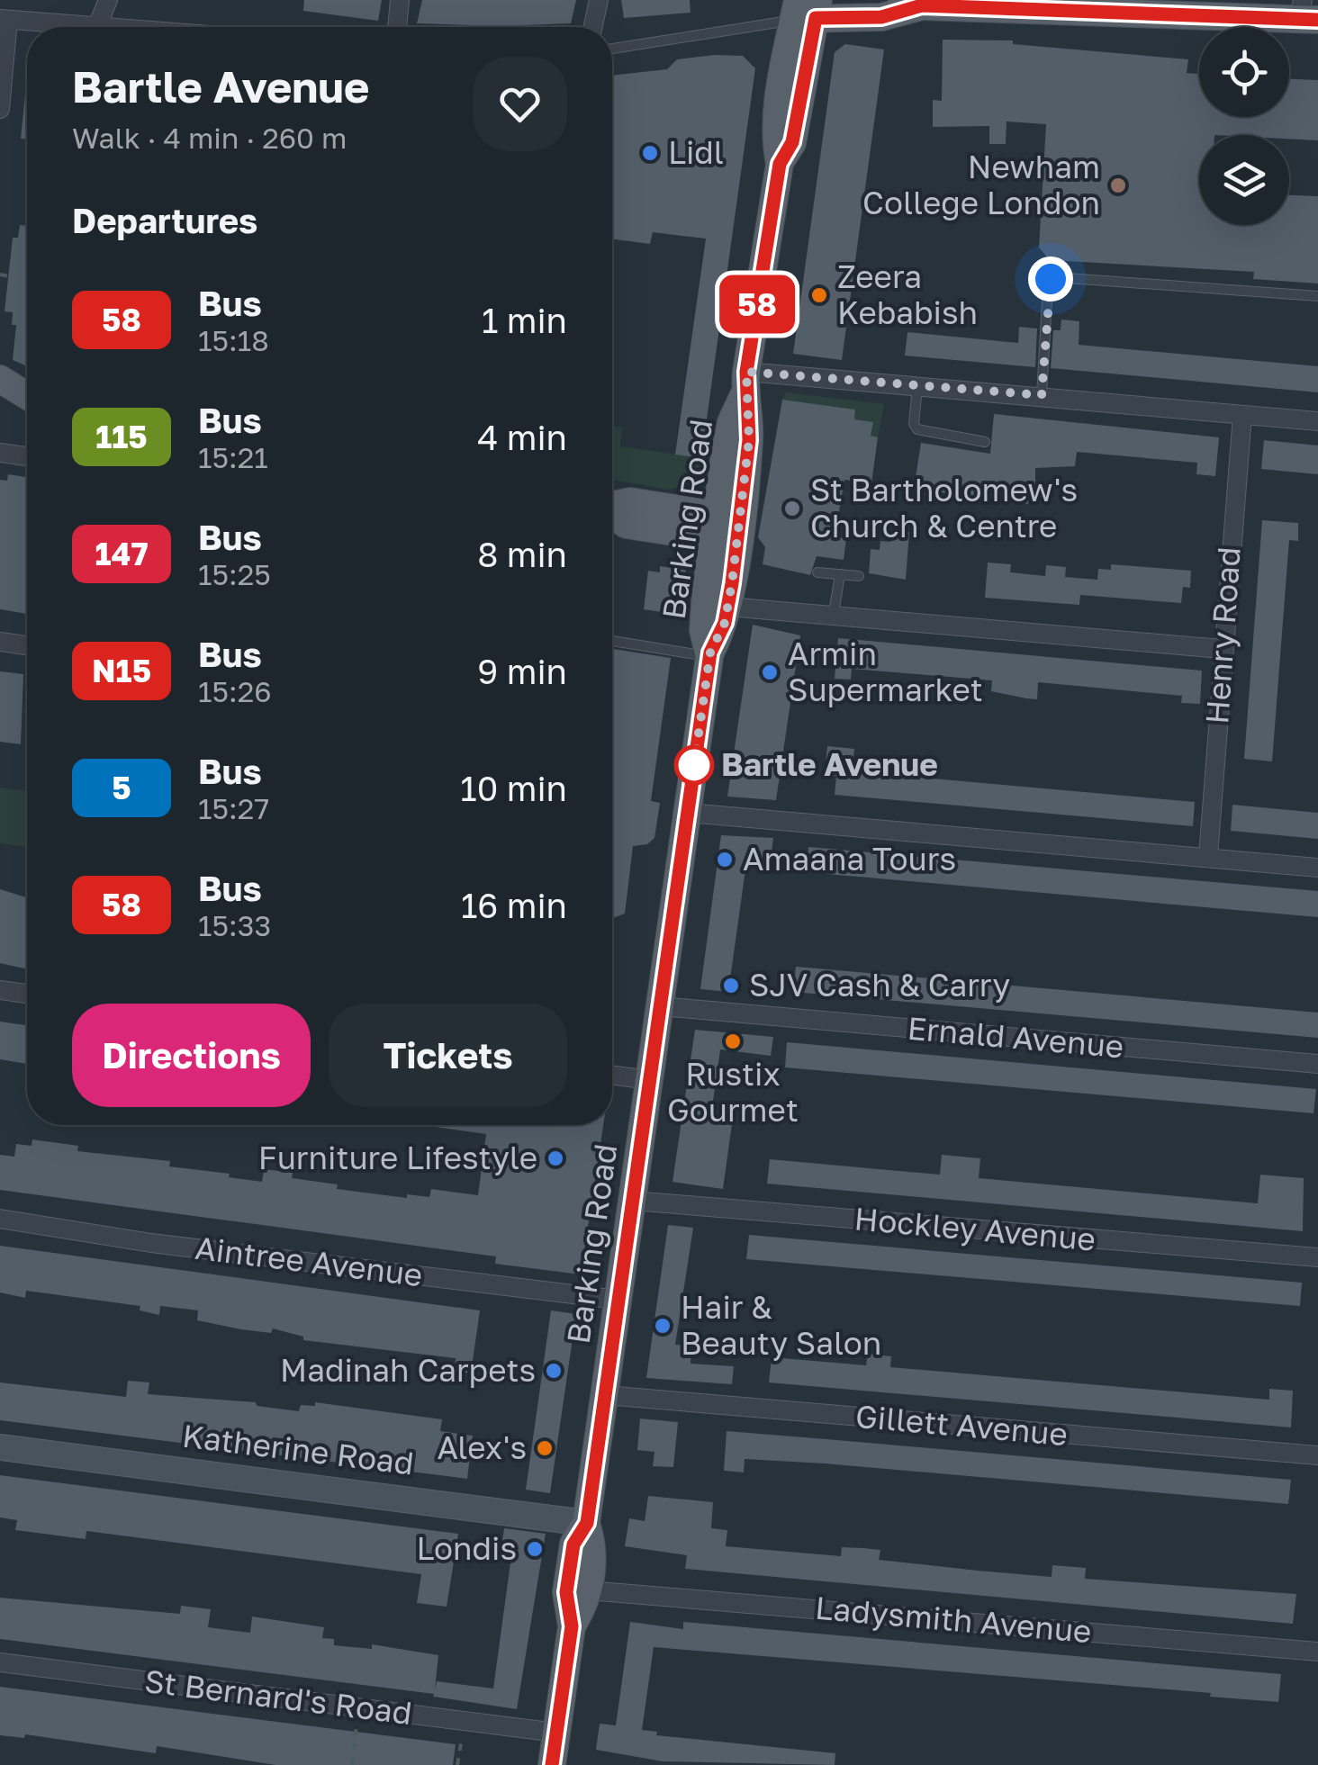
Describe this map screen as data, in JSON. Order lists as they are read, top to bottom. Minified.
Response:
{"streets":{"main road":["Barking Road","Katherine Road"],"street":["Henry Road","Ernald Avenue","Hockley Avenue","Aintree Avenue","Gillett Avenue","Ladysmith Avenue","St Bernard's Road"]},"crossings":[["Barking Road","Ernald Avenue"],["Barking Road","Hockley Avenue"],["Barking Road","Aintree Avenue"],["Barking Road","Gillett Avenue"],["Barking Road","Katherine Road"],["Barking Road","Ladysmith Avenue"],["Barking Road","St Bernard's Road"]],"places":["Lidl","Newham College London","Zeera Kebabish","St Bartholomew's Church & Centre","Armin Supermarket","Bartle Avenue","Amaana Tours","SJV Cash & Carry","Rustix Gourmet","Furniture Lifestyle","Hair & Beauty Salon","Madinah Carpets","Alex's","Londis"],"lines":["bus line 58"],"page":{"on_map":"58","heading":[["Bartle Avenue","Walk · 4 min · 260 m"],"Departures"],"list":[{"mark":"58","name":"Bus","note":"15:18","value":"1 min"},{"mark":"115","name":"Bus","note":"15:21","value":"4 min"},{"mark":"147","name":"Bus","note":"15:25","value":"8 min"},{"mark":"N15","name":"Bus","note":"15:26","value":"9 min"},{"mark":"5","name":"Bus","note":"15:27","value":"10 min"},{"mark":"58","name":"Bus","note":"15:33","value":"16 min"}],"buttons":["Directions","Tickets"]}}
